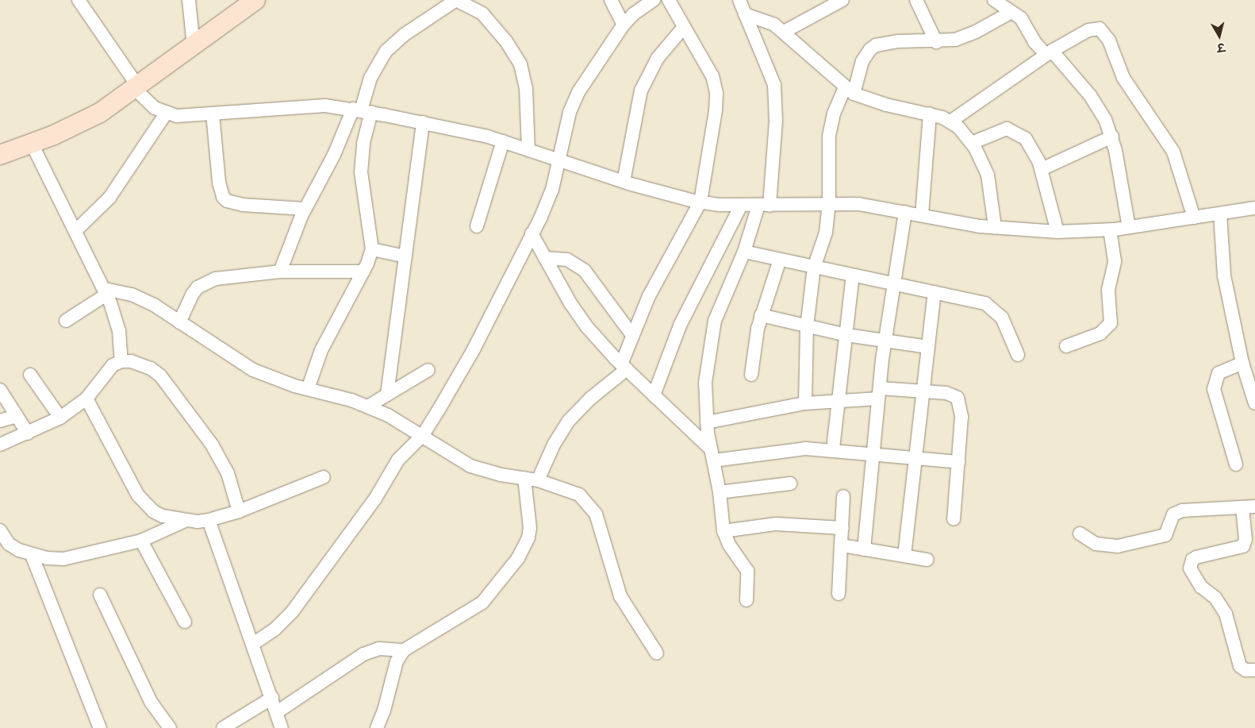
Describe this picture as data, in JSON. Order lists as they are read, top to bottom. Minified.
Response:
{"north":"bottom"}
